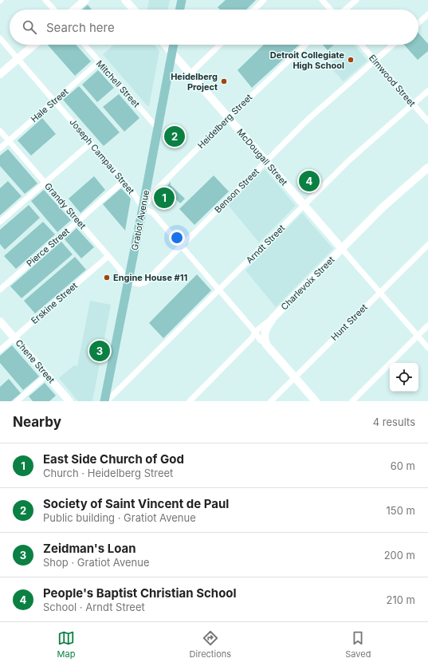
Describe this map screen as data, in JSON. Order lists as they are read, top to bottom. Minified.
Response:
{"streets":{"main road":["Gratiot Avenue"],"street":["Elmwood Street","Mitchell Street","Hale Street","Heidelberg Street","Joseph Campau Street","McDougall Street","Benson Street","Grandy Street","Arndt Street","Pierce Street","Charlevoix Street","Erskine Street","Hunt Street","Chene Street"]},"crossings":[["Elmwood Street","Benson Street"],["Elmwood Street","Arndt Street"],["Mitchell Street","Hale Street"],["Mitchell Street","Gratiot Avenue"],["Hale Street","Joseph Campau Street"],["Hale Street","Grandy Street"],["Heidelberg Street","Joseph Campau Street"],["Heidelberg Street","McDougall Street"],["Heidelberg Street","Gratiot Avenue"],["Joseph Campau Street","Benson Street"],["Joseph Campau Street","Gratiot Avenue"],["Joseph Campau Street","Arndt Street"],["Joseph Campau Street","Pierce Street"],["Joseph Campau Street","Charlevoix Street"],["Joseph Campau Street","Hunt Street"],["McDougall Street","Benson Street"],["McDougall Street","Gratiot Avenue"],["McDougall Street","Arndt Street"],["McDougall Street","Charlevoix Street"],["McDougall Street","Hunt Street"],["Benson Street","Grandy Street"],["Benson Street","Gratiot Avenue"],["Grandy Street","Gratiot Avenue"],["Grandy Street","Pierce Street"],["Grandy Street","Erskine Street"],["Gratiot Avenue","Arndt Street"],["Erskine Street","Chene Street"]],"places":["Detroit Collegiate High School","Heidelberg Project","Engine House #11"],"page":{"search":"Search here","pins":["2","4","1","3"],"heading":["Nearby","4 results"],"list":[{"mark":"1","name":"East Side Church of God","note":"Church · Heidelberg Street","value":"60 m"},{"mark":"2","name":"Society of Saint Vincent de Paul","note":"Public building · Gratiot Avenue","value":"150 m"},{"mark":"3","name":"Zeidman's Loan","note":"Shop · Gratiot Avenue","value":"200 m"},{"mark":"4","name":"People's Baptist Christian School","note":"School · Arndt Street","value":"210 m"}],"nav":["Map","Directions","Saved"]}}
